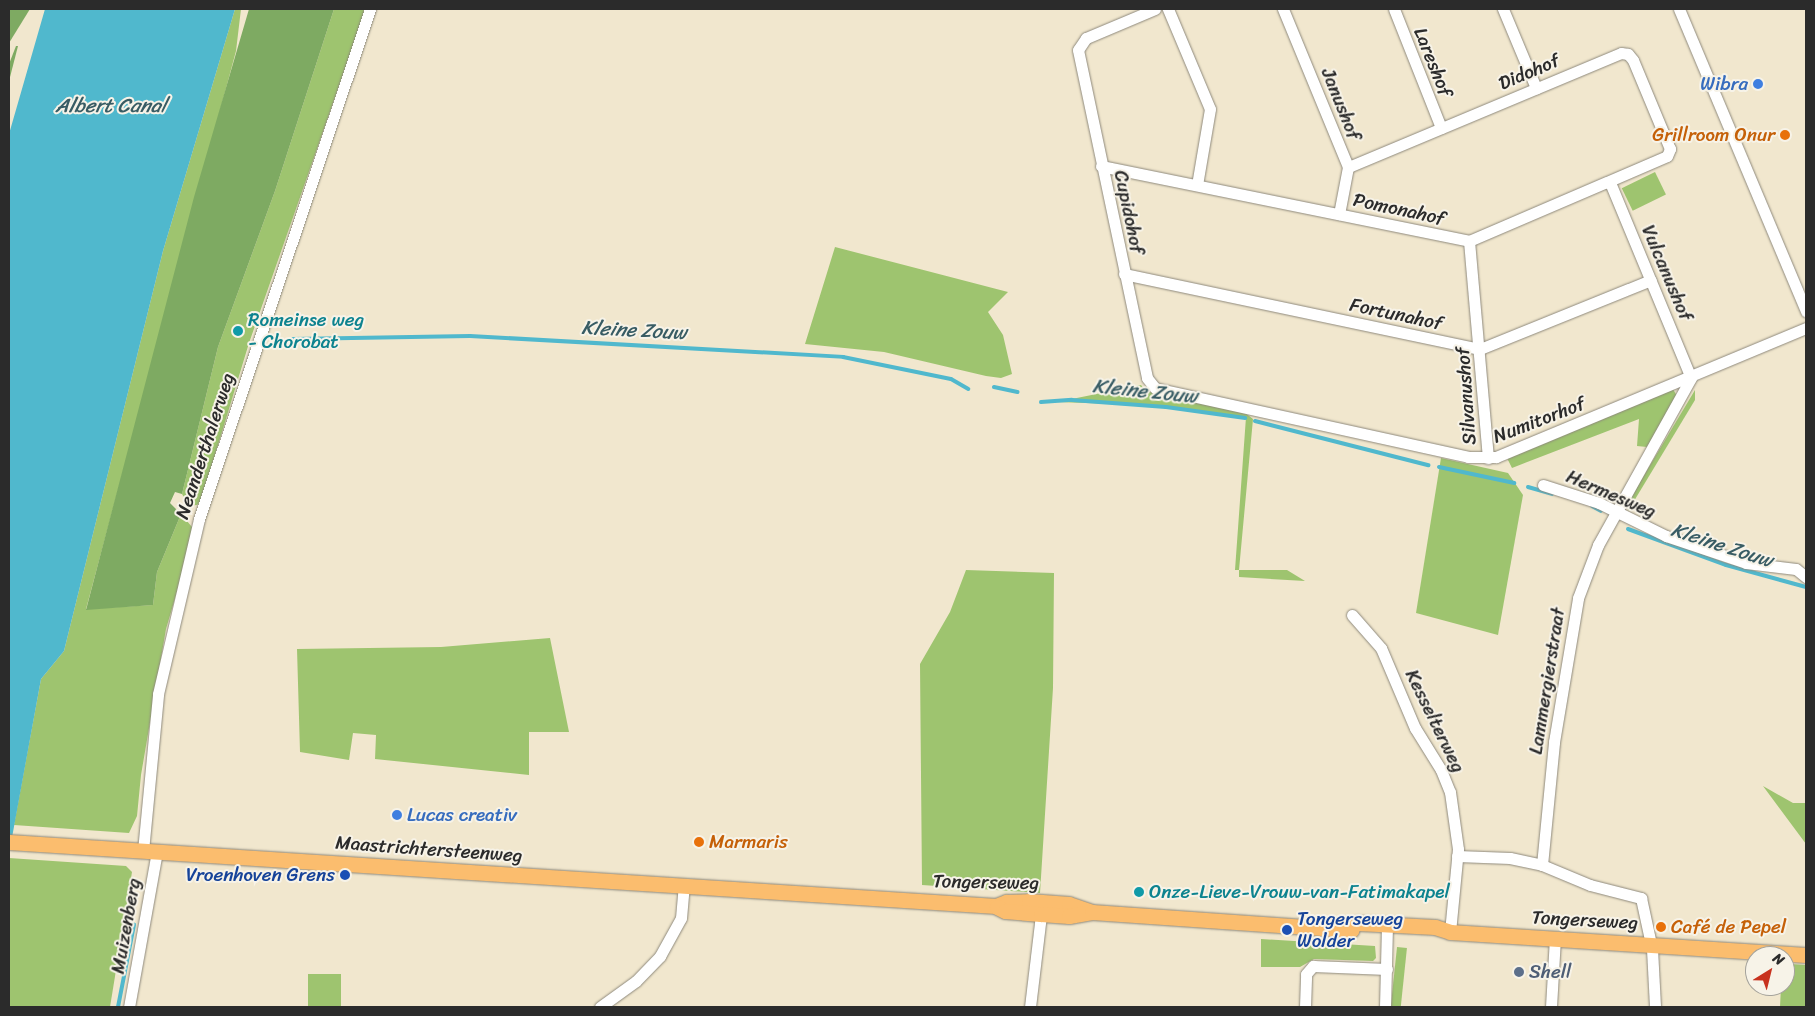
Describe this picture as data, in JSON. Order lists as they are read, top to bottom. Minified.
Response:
{"streets":{"main road":["Maastrichtersteenweg","Tongerseweg"],"street":["Lareshof","Didohof","Janushof","Pomonahof","Cupidohof","Vulcanushof","Fortunahof","Silvanushof","Numitorhof","Neanderthalerweg","Hermesweg","Lammergierstraat","Kesselterweg","Muizenberg"]},"crossings":[["Lareshof","Didohof"],["Didohof","Janushof"],["Didohof","Vulcanushof"],["Janushof","Pomonahof"],["Pomonahof","Cupidohof"],["Pomonahof","Silvanushof"],["Cupidohof","Fortunahof"],["Cupidohof","Numitorhof"],["Vulcanushof","Numitorhof"],["Vulcanushof","Lammergierstraat"],["Fortunahof","Silvanushof"],["Silvanushof","Numitorhof"],["Numitorhof","Lammergierstraat"],["Neanderthalerweg","Maastrichtersteenweg"],["Neanderthalerweg","Muizenberg"],["Hermesweg","Lammergierstraat"],["Kesselterweg","Tongerseweg"],["Maastrichtersteenweg","Tongerseweg"],["Maastrichtersteenweg","Muizenberg"]],"water":["Albert Canal","Kleine Zouw"],"places":["Wibra","Grillroom Onur","Romeinse weg - Chorobat","Lucas creativ","Marmaris","Vroenhoven Grens","Onze-Lieve-Vrouw-van-Fatimakapel","Café de Pepel","Tongerseweg Wolder","Shell"],"north":"top right"}
